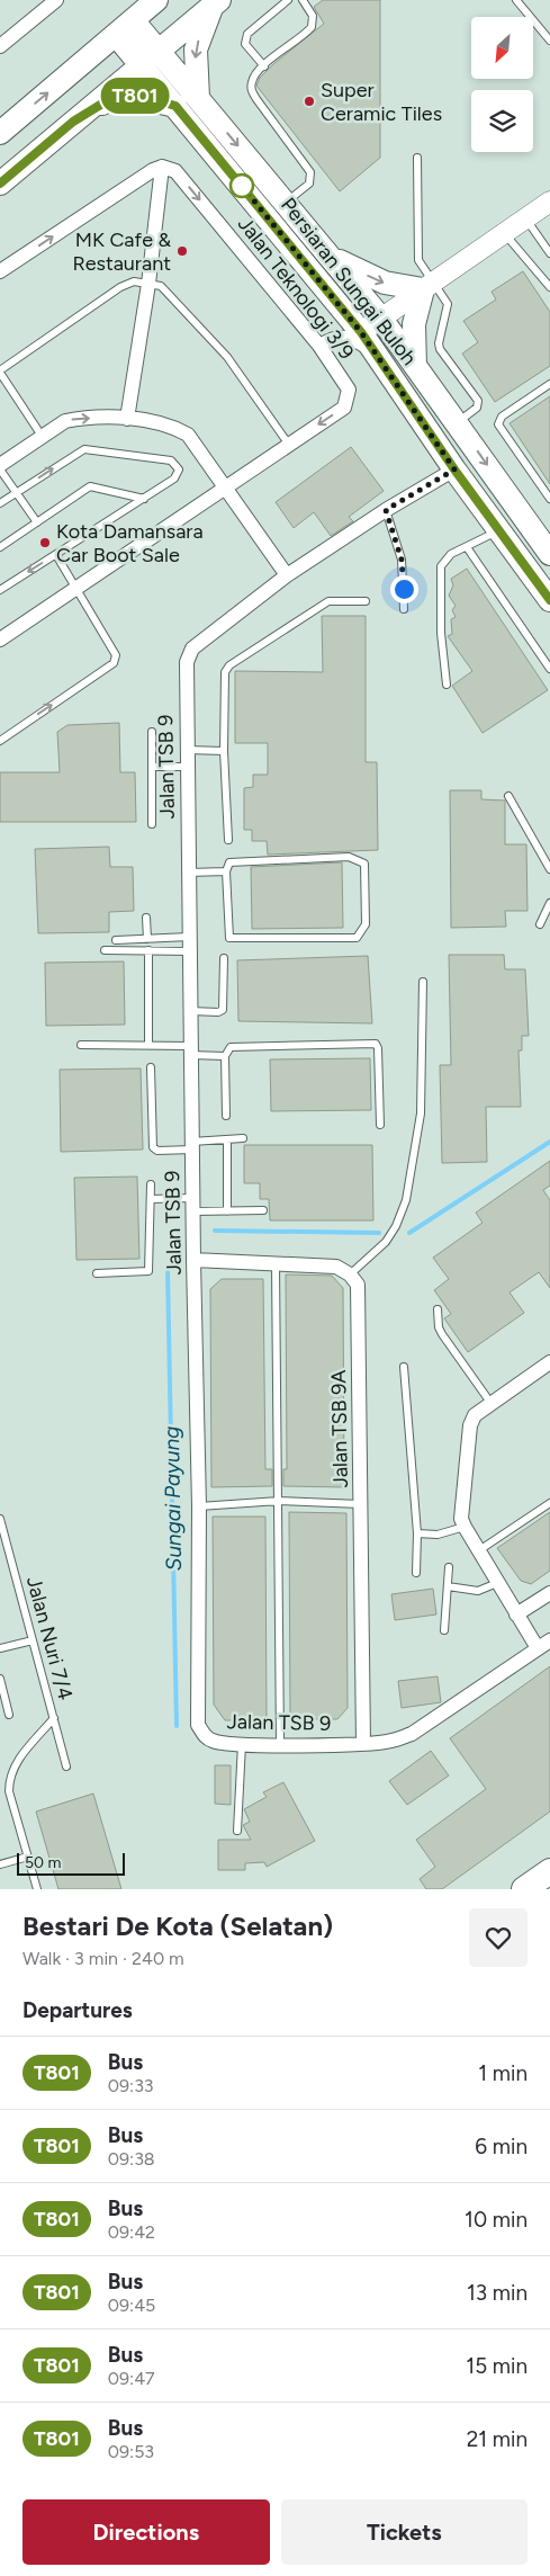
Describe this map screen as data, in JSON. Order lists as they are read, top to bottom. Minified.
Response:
{"streets":{"main road":["Persiaran Sungai Buloh"],"street":["Jalan Teknologi 3/9","Jalan TSB 9","Jalan TSB 9A"],"lane":["Jalan Nuri 7/4"]},"crossings":[["Persiaran Sungai Buloh","Jalan TSB 9"],["Jalan TSB 9","Jalan TSB 9A"]],"one_way":["Jalan Teknologi 3/9"],"water":["Sungai Payung"],"places":["Super Ceramic Tiles","MK Cafe & Restaurant","Kota Damansara Car Boot Sale"],"lines":["bus line T801"],"scale_bar":"50 m","north":"bottom left","page":{"on_map":"T801","scale":"50 m","heading":[["Bestari De Kota (Selatan)","Walk · 3 min · 240 m"],"Departures"],"list":[{"mark":"T801","name":"Bus","note":"09:33","value":"1 min"},{"mark":"T801","name":"Bus","note":"09:38","value":"6 min"},{"mark":"T801","name":"Bus","note":"09:42","value":"10 min"},{"mark":"T801","name":"Bus","note":"09:45","value":"13 min"},{"mark":"T801","name":"Bus","note":"09:47","value":"15 min"},{"mark":"T801","name":"Bus","note":"09:53","value":"21 min"}],"buttons":["Directions","Tickets"]}}
